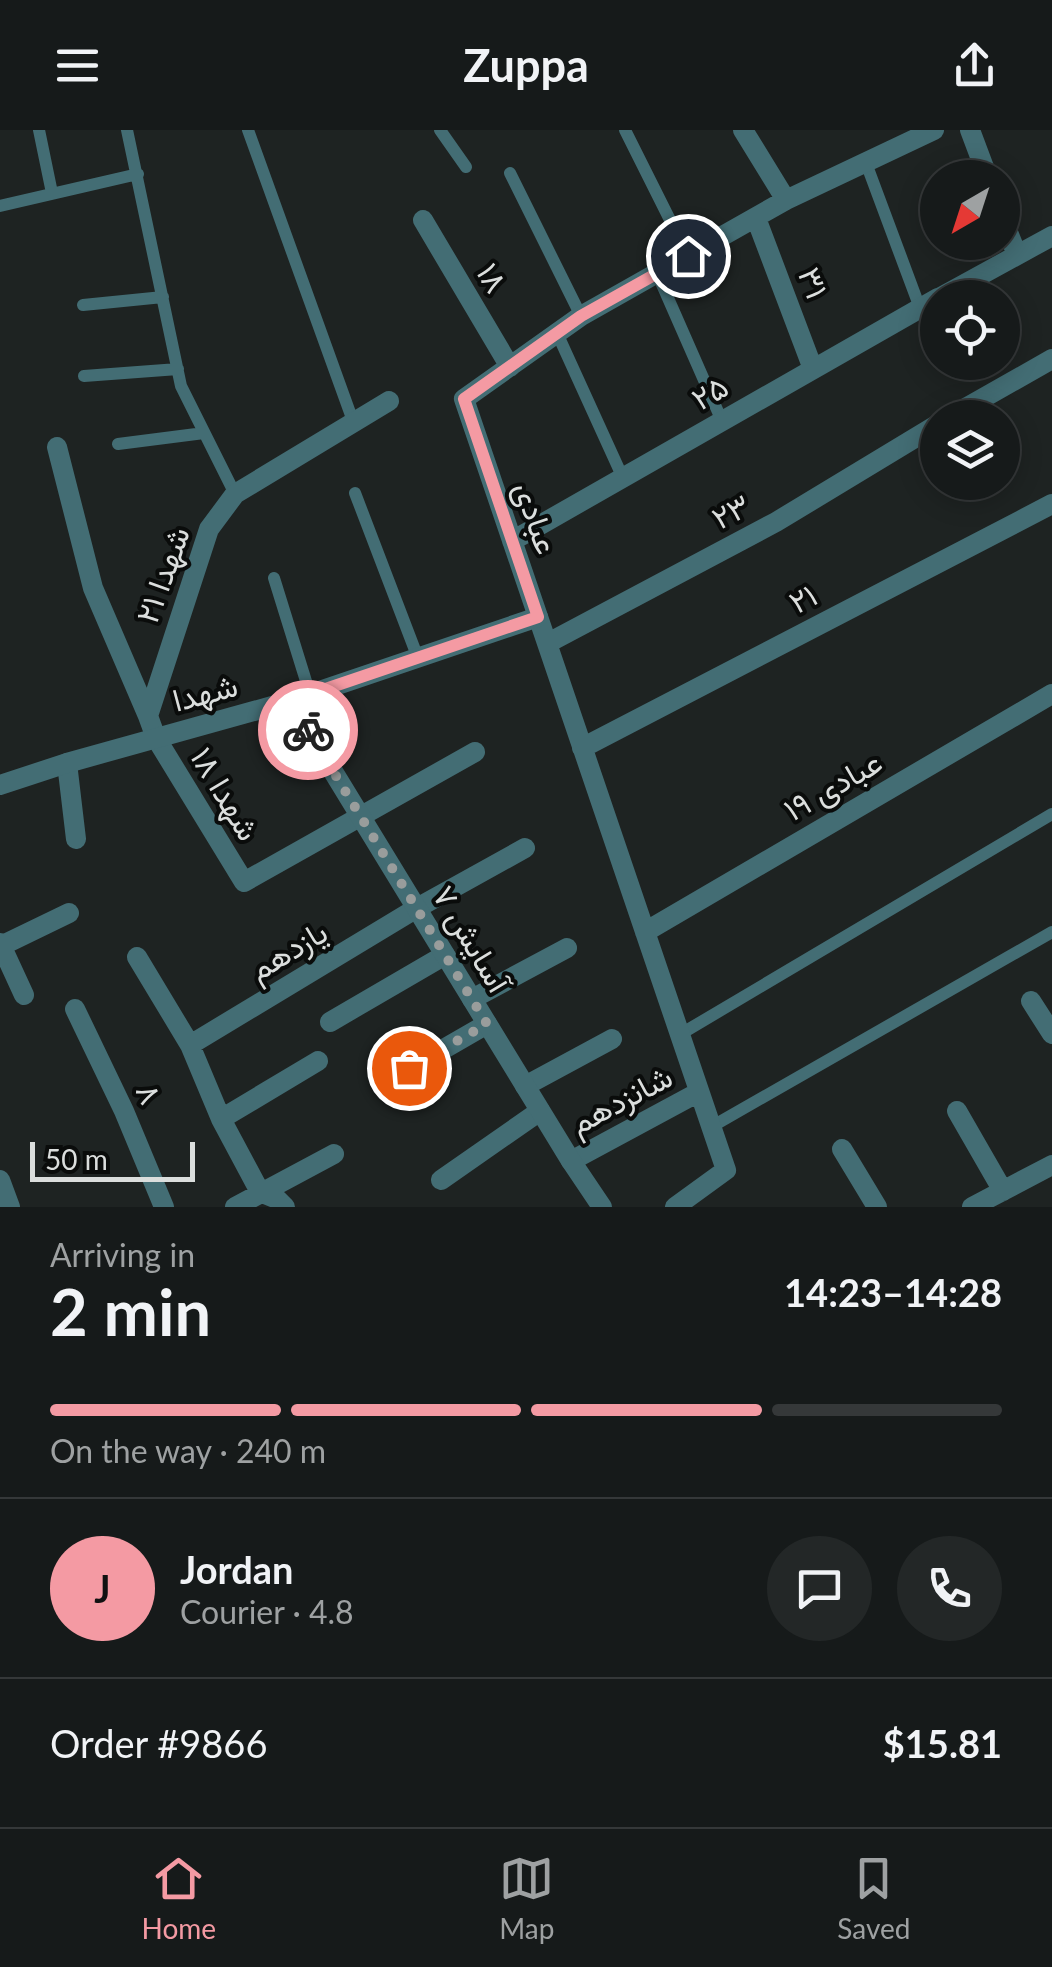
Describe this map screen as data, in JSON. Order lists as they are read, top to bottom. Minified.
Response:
{"streets":{"street":["۱۸","۳۱","۲۵","۲۳","عبادی","شهدا ۲۱","۲۱","شهدا","عبادی ۱۹","شهدا ۱۸","آسایش ۷","یازدهم","۸","شانزدهم"]},"crossings":[["۱۸","عبادی"],["۳۱","۲۵"],["۳۱","عبادی"],["۲۵","عبادی"],["۲۳","عبادی"],["عبادی","۲۱"],["عبادی","شهدا"],["عبادی","عبادی ۱۹"],["عبادی","شانزدهم"],["شهدا","شهدا ۱۸"],["شهدا","آسایش ۷"],["شهدا ۱۸","آسایش ۷"],["آسایش ۷","یازدهم"],["آسایش ۷","شانزدهم"]],"scale_bar":"50 m","north":"bottom left","page":{"header":"Zuppa","scale":"50 m","heading":["2 min","Arriving in","14:23–14:28"],"panel":["Jordan","Courier · 4.8","Order #9866","$15.81"],"bar":"On the way · 240 m","round":"J","tabs":["Home","Map","Saved"]}}
